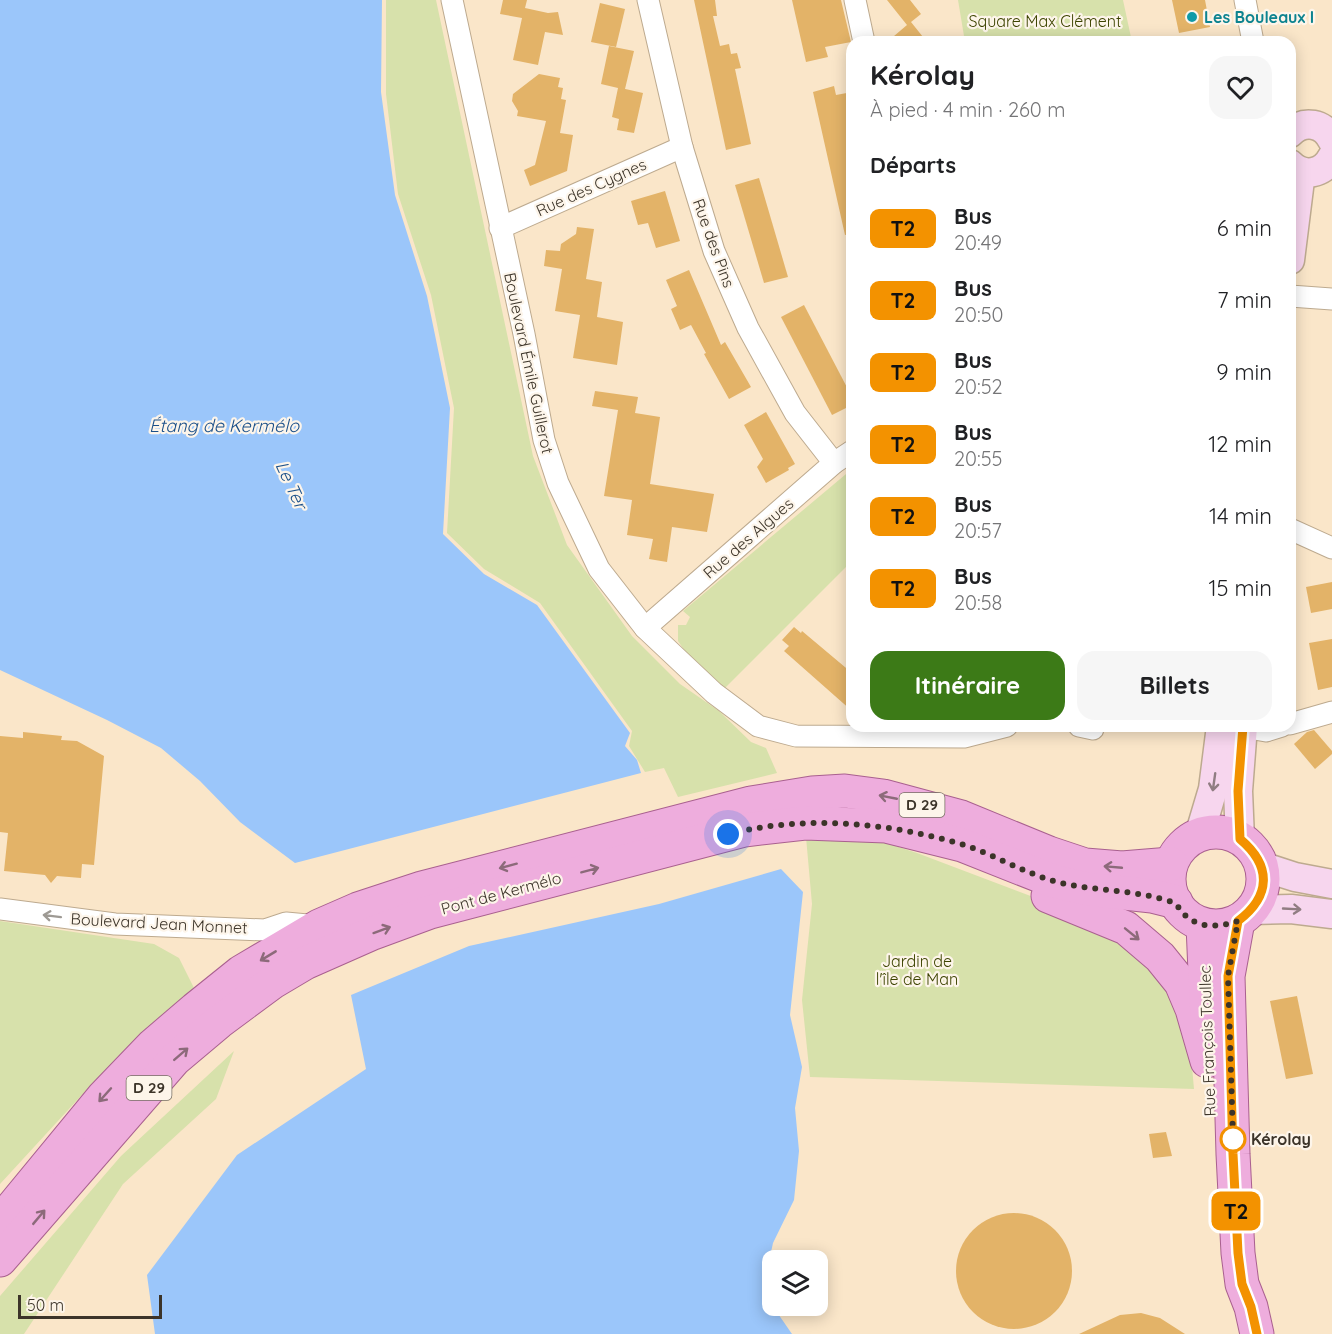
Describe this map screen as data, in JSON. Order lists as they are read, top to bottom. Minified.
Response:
{"streets":{"main road":["D 29","Pont de Kermélo","Rue François Toullec"],"street":["Rue des Cygnes","Rue des Pins","Boulevard Émile Guillerot","Rue des Algues","Boulevard Jean Monnet"]},"crossings":[["Rue des Cygnes","Rue des Pins"],["Rue des Cygnes","Boulevard Émile Guillerot"],["Rue des Pins","Rue des Algues"],["Boulevard Émile Guillerot","Rue des Algues"],["D 29","Pont de Kermélo"],["D 29","Boulevard Jean Monnet"],["D 29","Rue François Toullec"],["Pont de Kermélo","Boulevard Jean Monnet"]],"one_way":["Boulevard Jean Monnet"],"water":["Étang de Kermélo","Le Ter"],"parks":["Square Max Clément","Jardin de l'île de Man"],"places":["Les Bouleaux I","Kérolay"],"lines":["bus line T2"],"scale_bar":"50 m","page":{"on_map":"T2","heading":[["Kérolay","À pied · 4 min · 260 m"],"Départs"],"list":[{"mark":"T2","name":"Bus","note":"20:49","value":"6 min"},{"mark":"T2","name":"Bus","note":"20:50","value":"7 min"},{"mark":"T2","name":"Bus","note":"20:52","value":"9 min"},{"mark":"T2","name":"Bus","note":"20:55","value":"12 min"},{"mark":"T2","name":"Bus","note":"20:57","value":"14 min"},{"mark":"T2","name":"Bus","note":"20:58","value":"15 min"}],"buttons":["Itinéraire","Billets"],"scale":"50 m"}}
